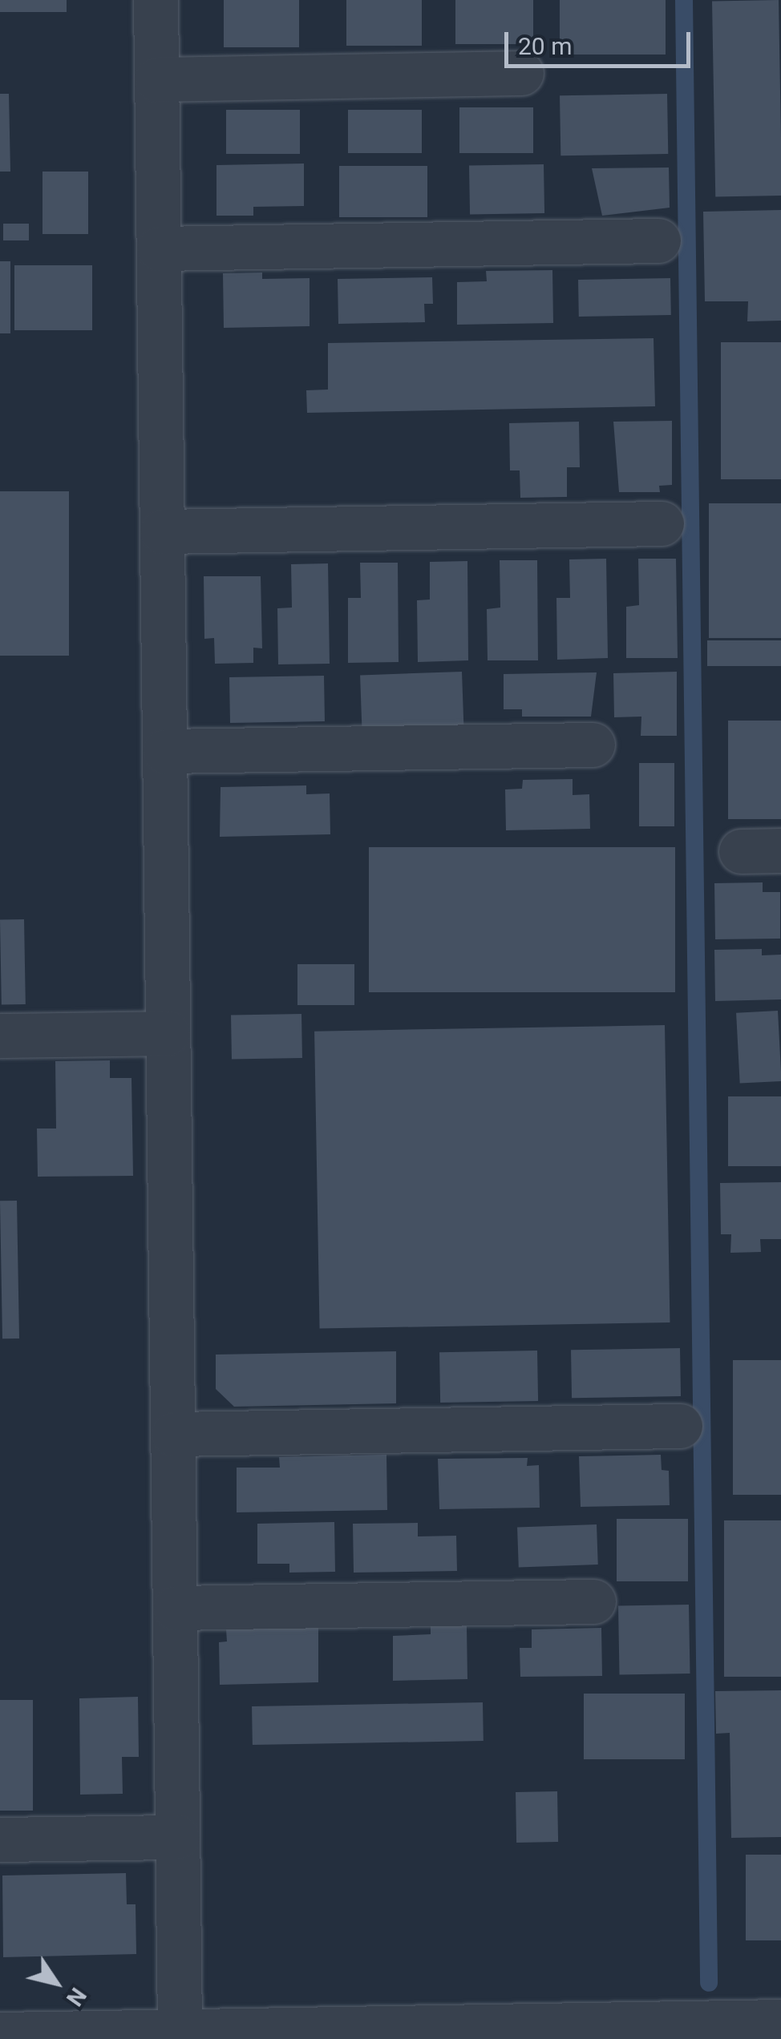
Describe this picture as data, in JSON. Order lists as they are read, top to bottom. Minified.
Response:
{"scale_bar":"20 m","north":"bottom right"}
